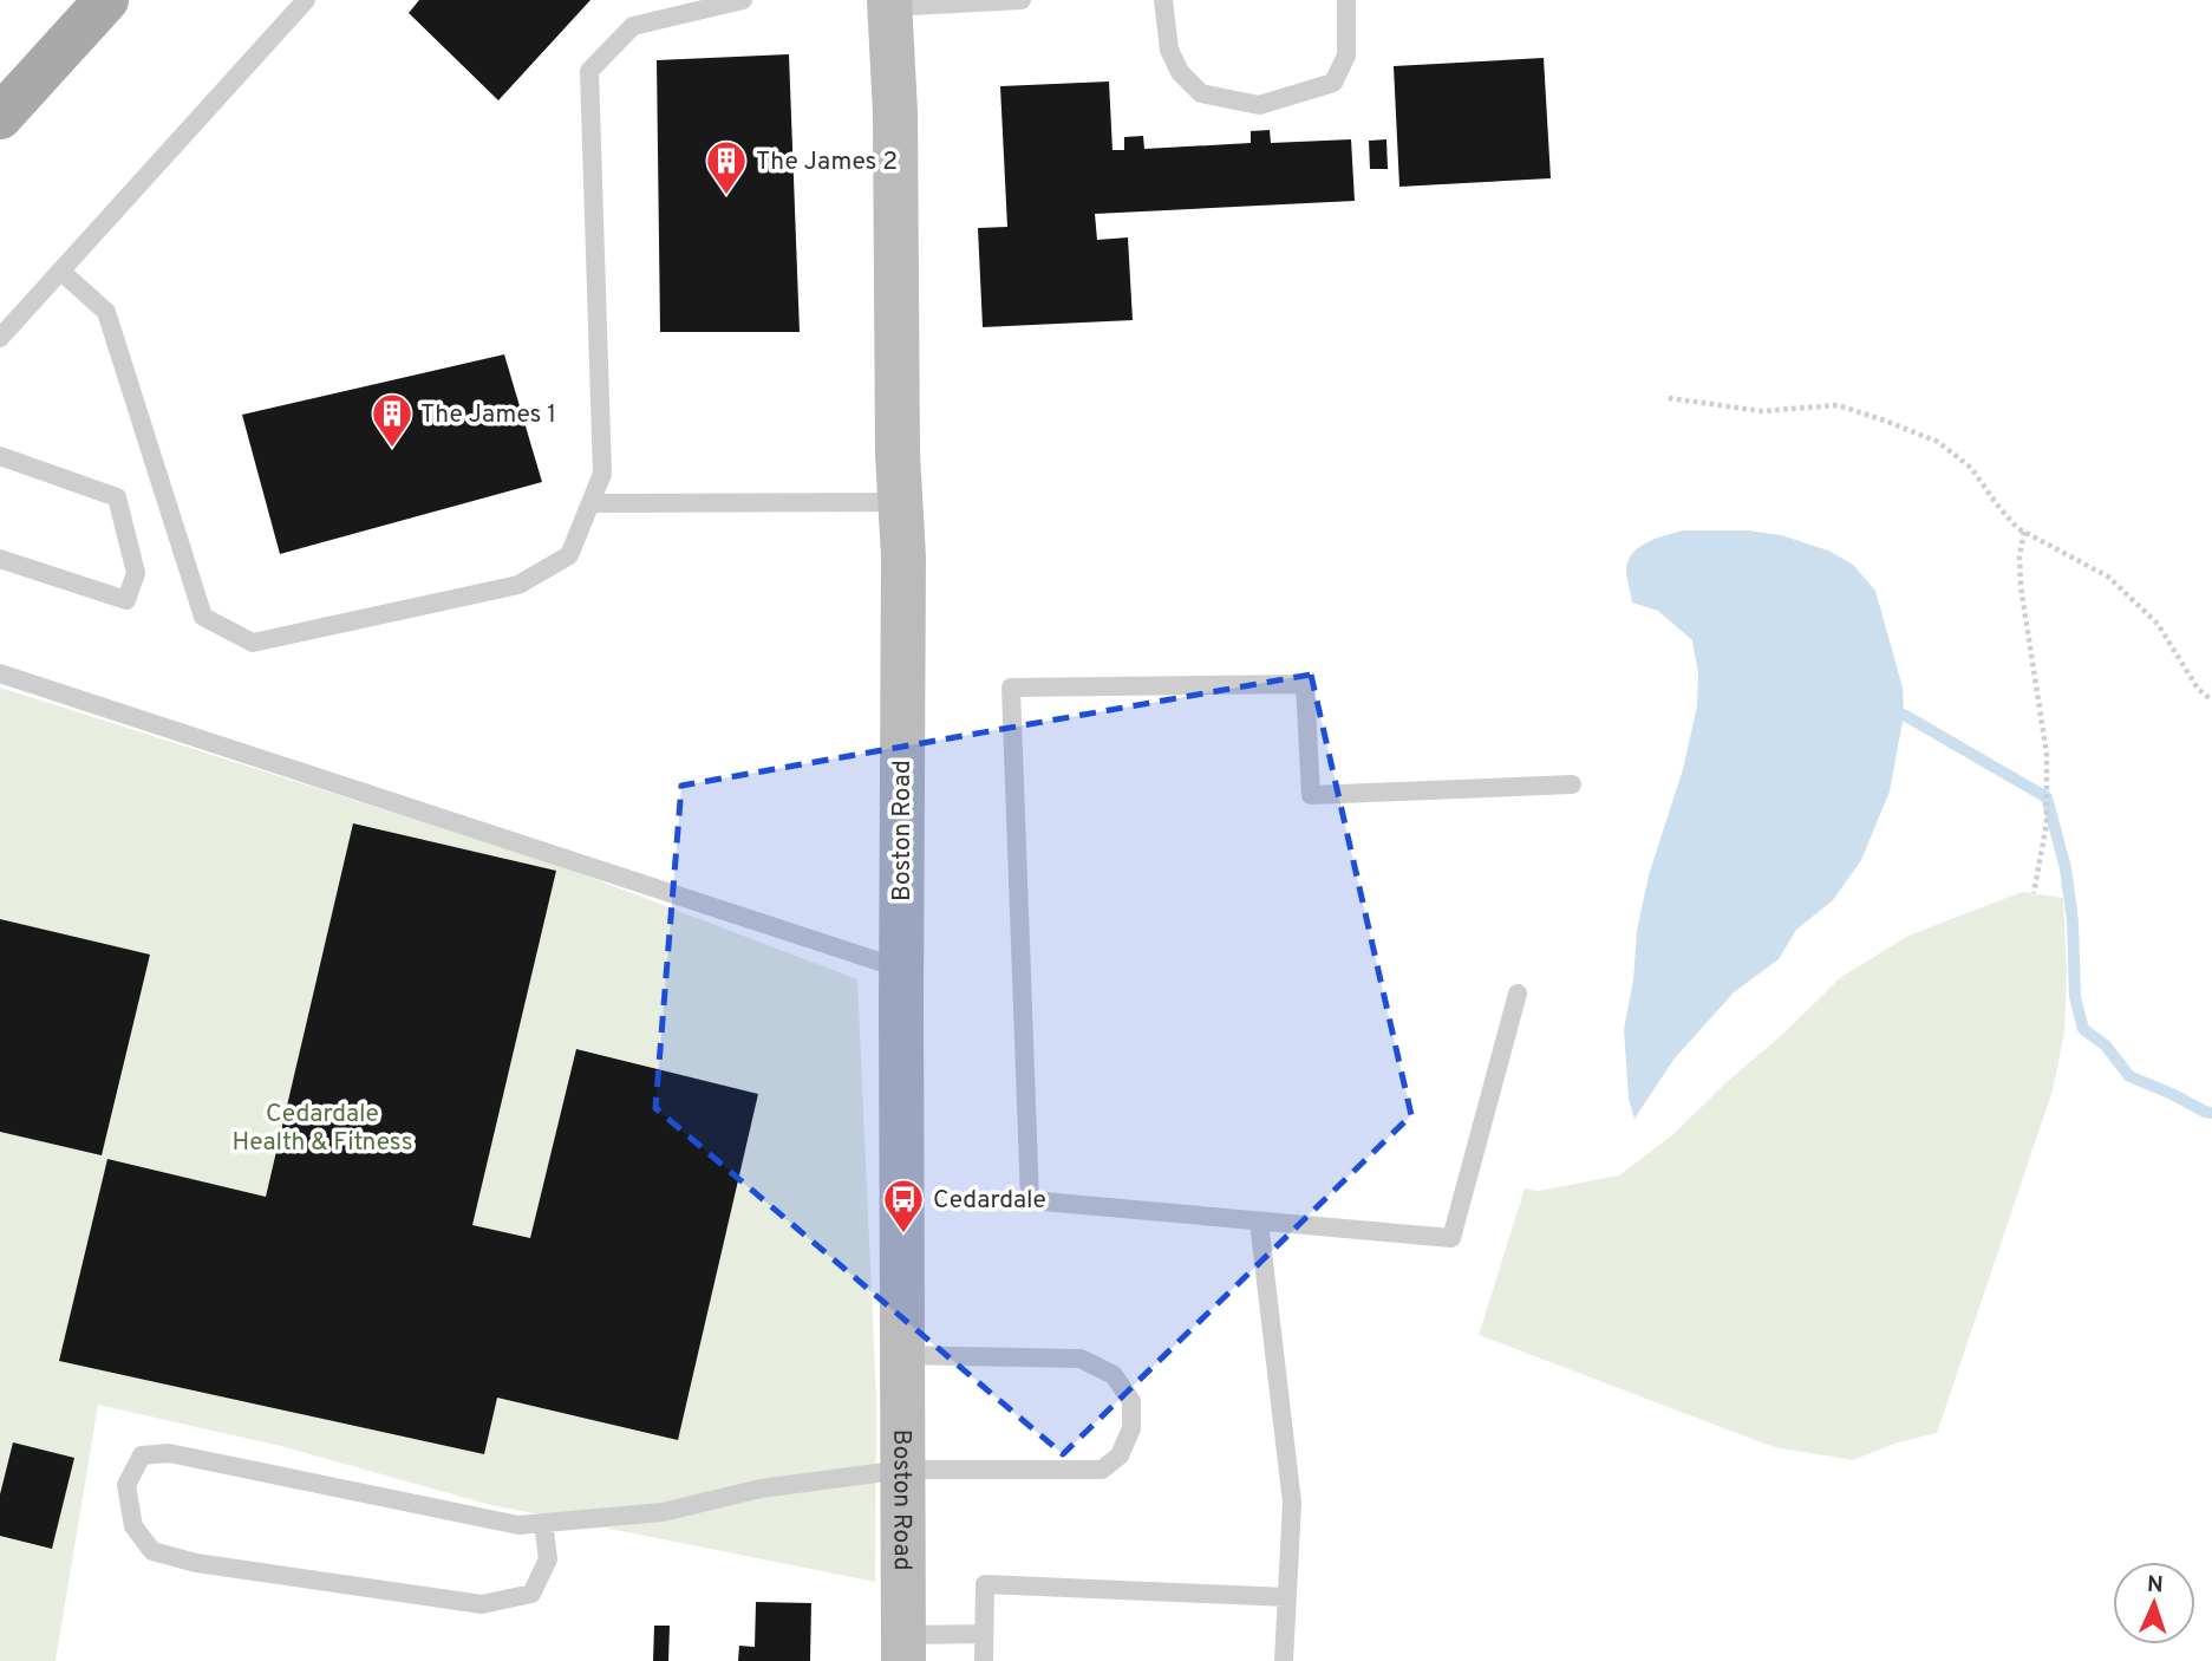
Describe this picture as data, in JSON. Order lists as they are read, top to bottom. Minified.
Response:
{"streets":{"street":["Boston Road"]},"parks":["Cedardale Health & Fitness"],"places":{"building":["The James 2","The James 1"],"bus stop":["Cedardale"]},"north":"top"}
